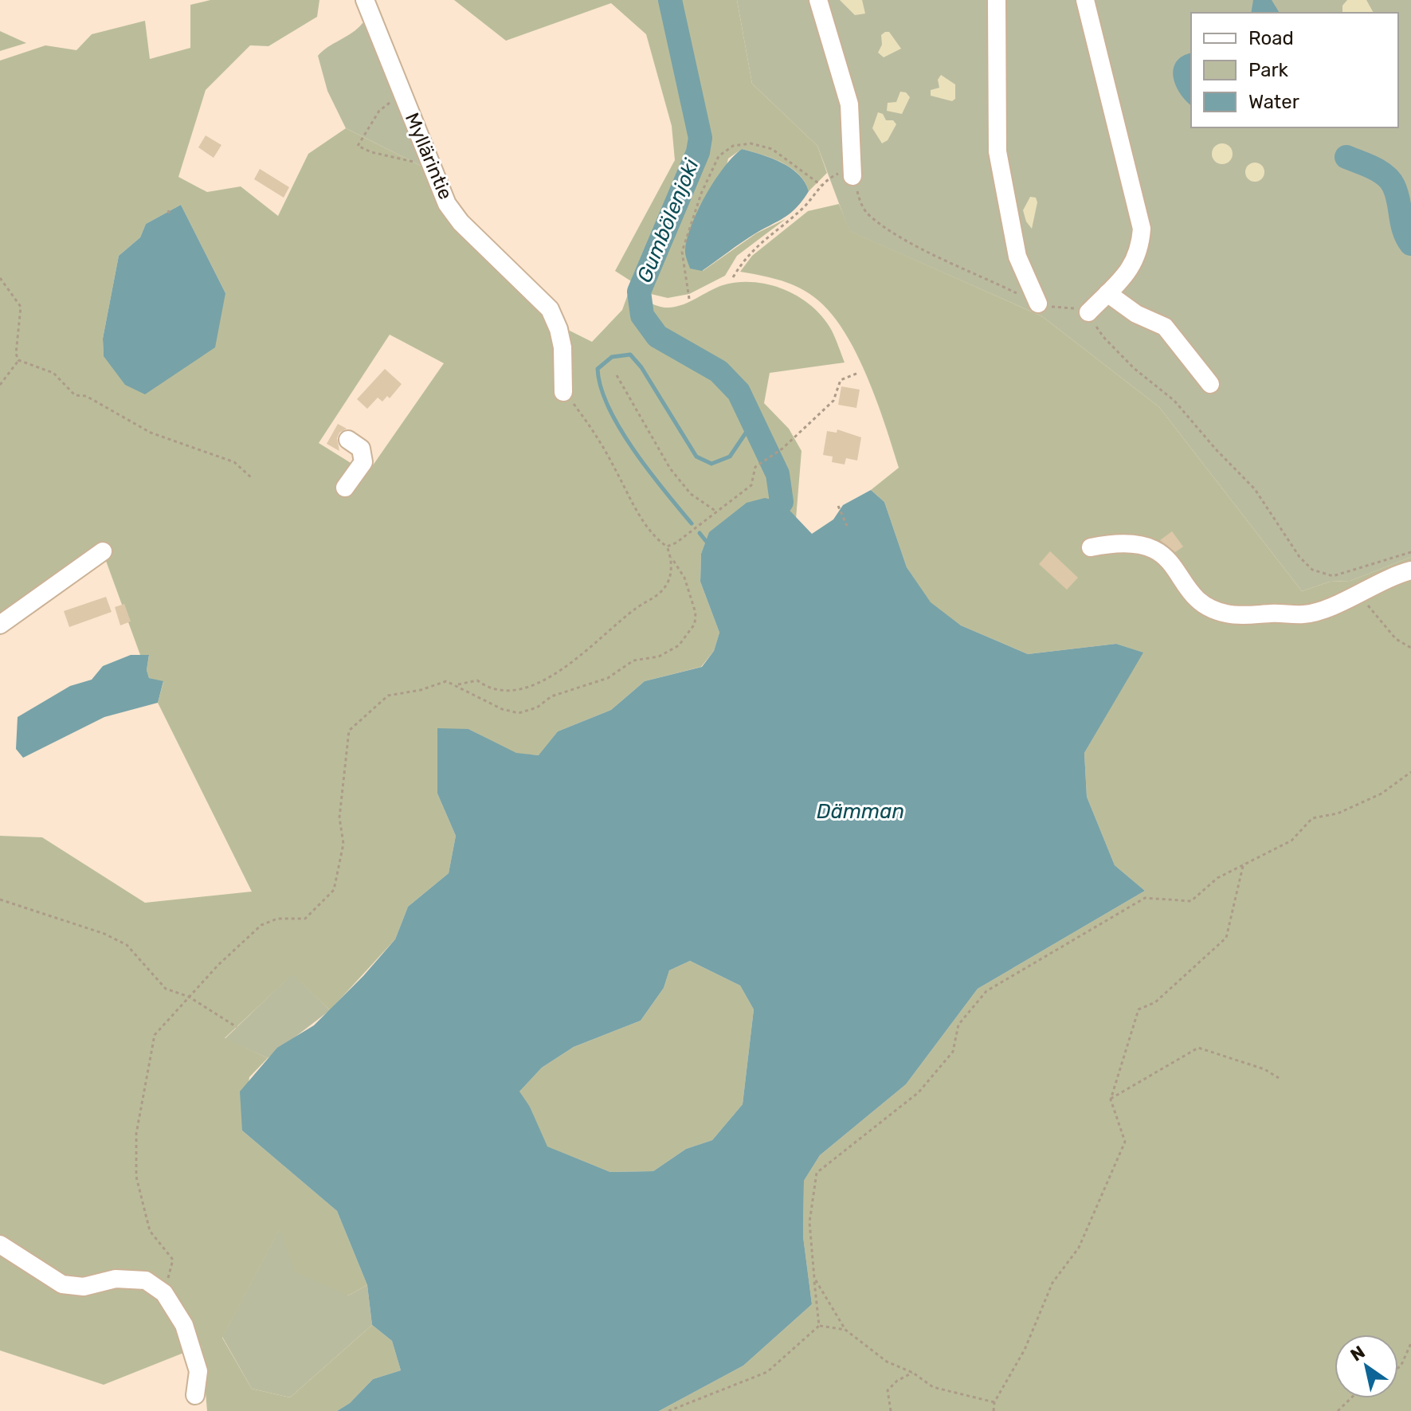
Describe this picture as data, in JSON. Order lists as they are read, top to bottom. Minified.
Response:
{"streets":{"street":["Myllärintie"]},"water":["Gumbölenjoki","Dämman"],"legend":["Road","Park","Water"],"north":"top left"}
